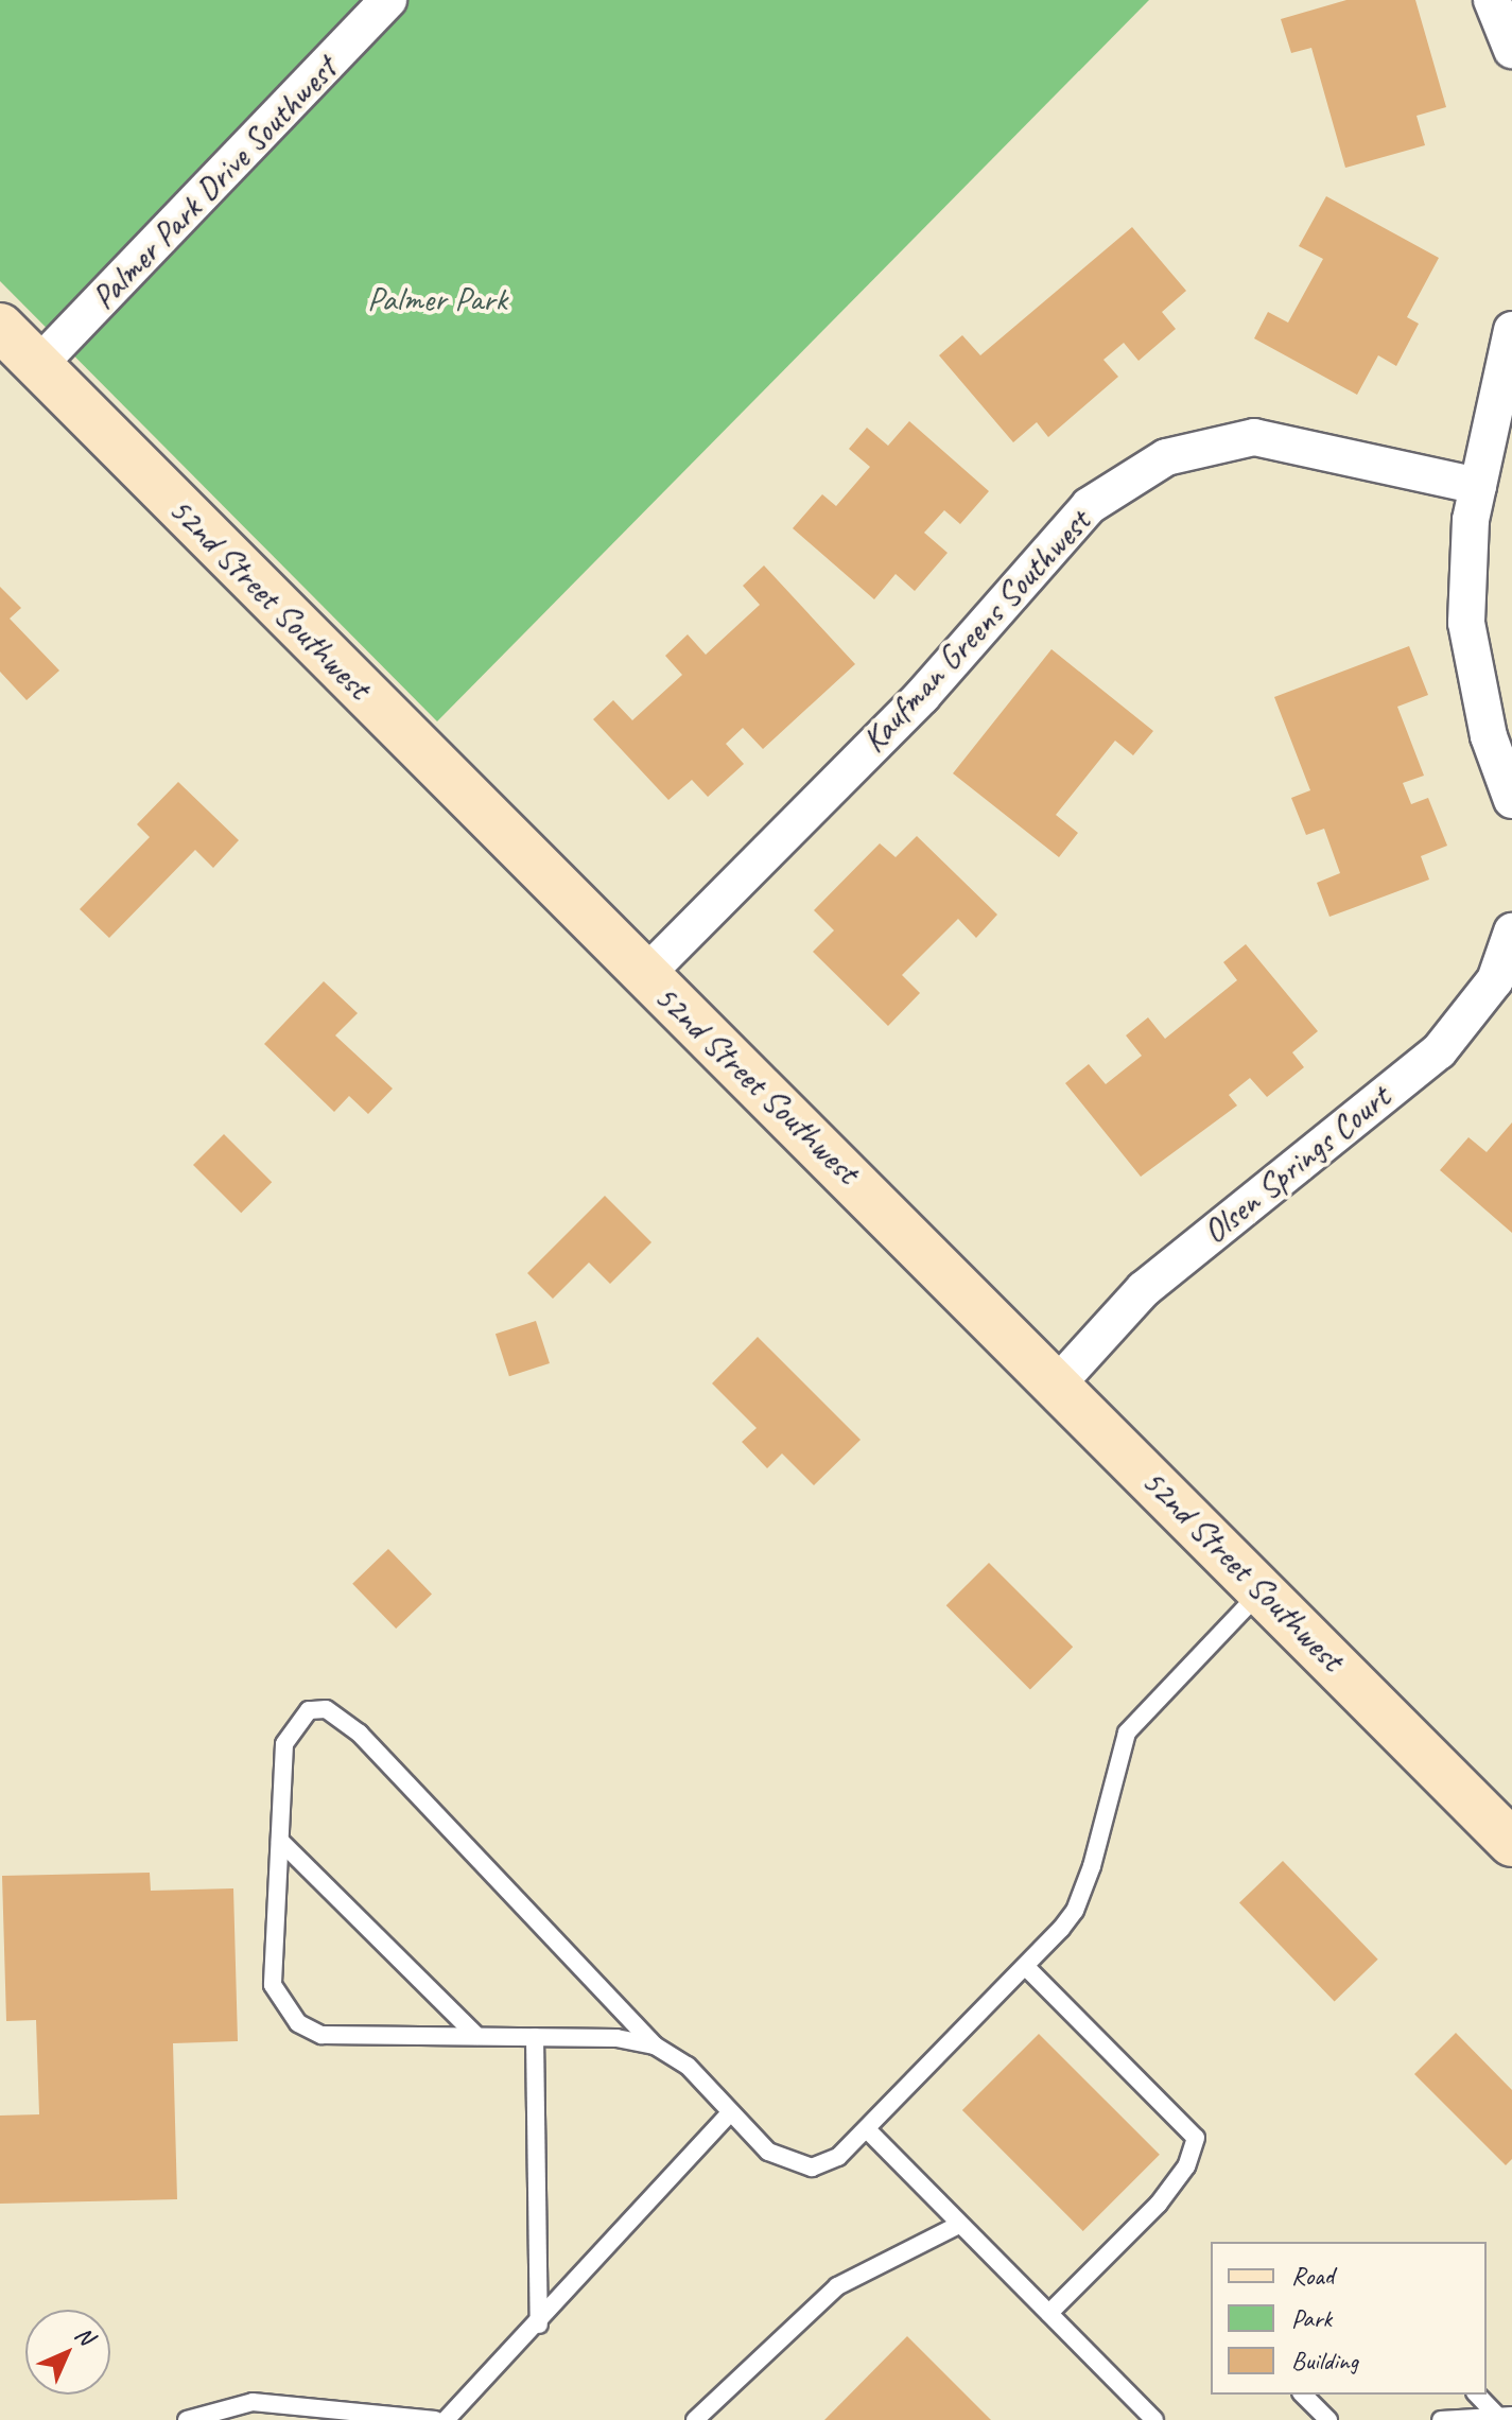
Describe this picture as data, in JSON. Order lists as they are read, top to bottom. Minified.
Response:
{"streets":{"street":["Palmer Park Drive Southwest","52nd Street Southwest","Kaufman Greens Southwest","Olsen Springs Court"]},"crossings":[["Palmer Park Drive Southwest","52nd Street Southwest"],["52nd Street Southwest","Kaufman Greens Southwest"],["52nd Street Southwest","Olsen Springs Court"]],"parks":["Palmer Park"],"legend":["Road","Park","Building"],"north":"top right"}
